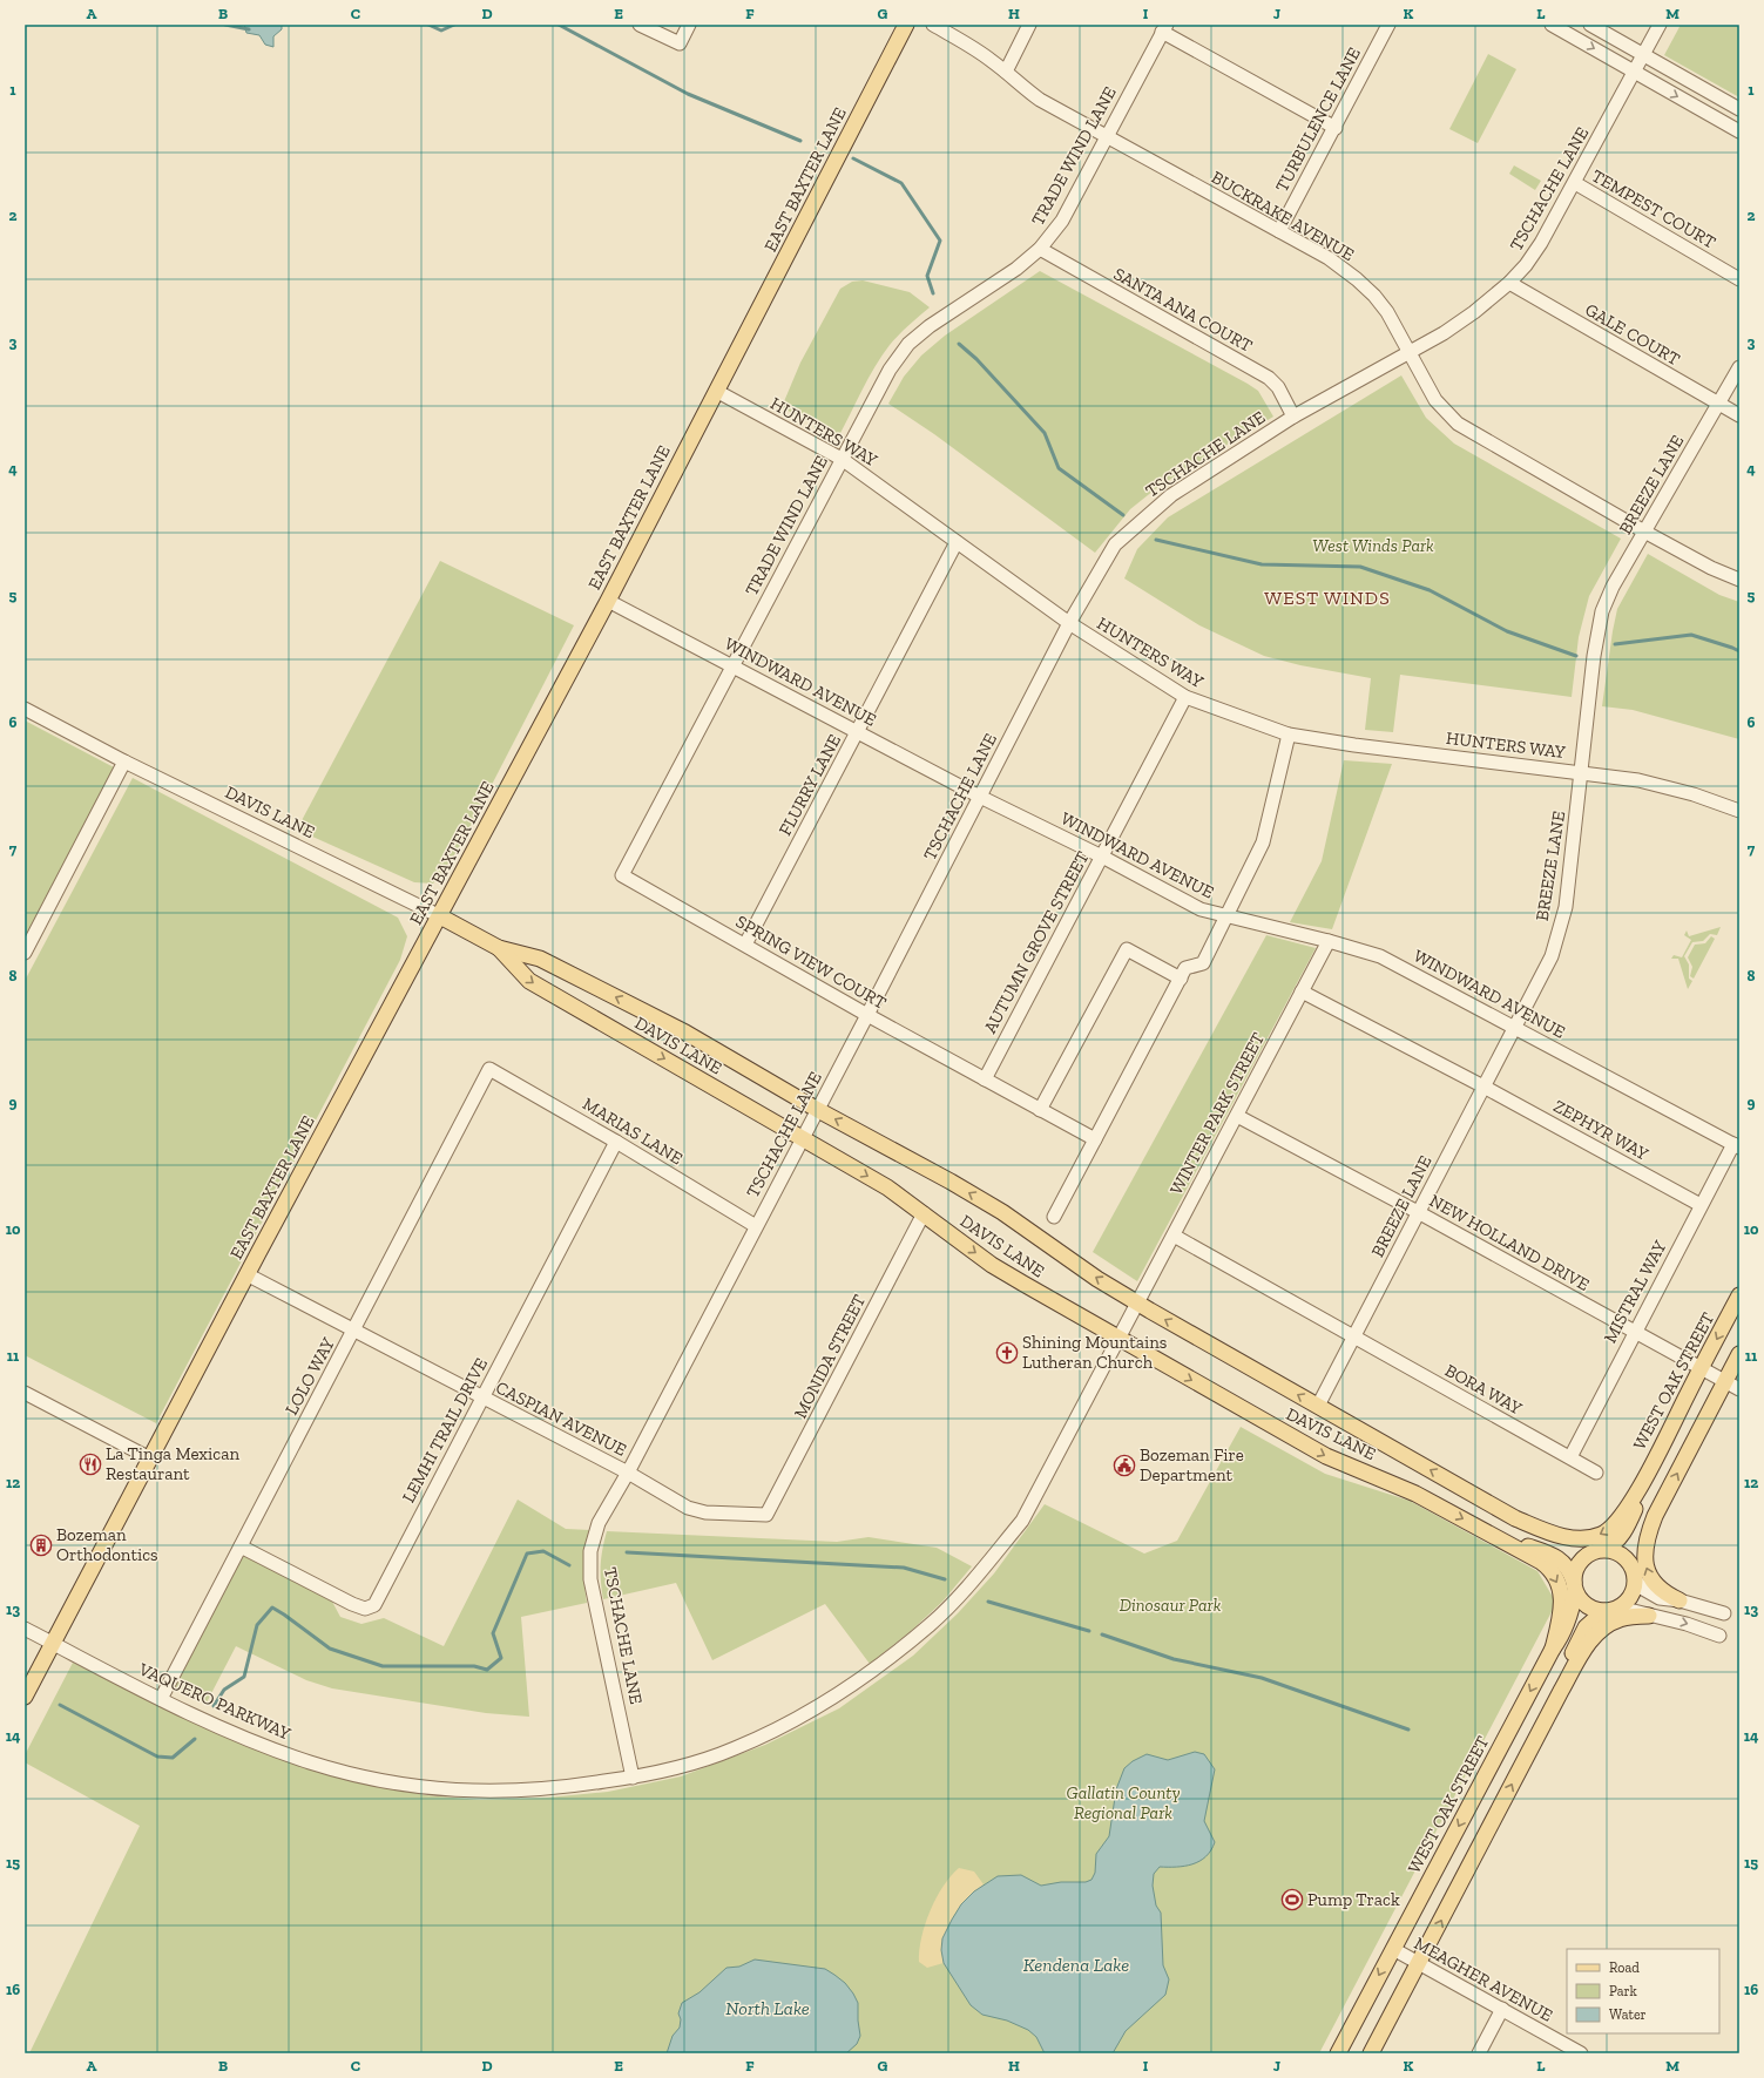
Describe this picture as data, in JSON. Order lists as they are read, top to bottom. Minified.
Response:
{"streets":{"main road":["EAST BAXTER LANE","DAVIS LANE","WEST OAK STREET"],"street":["TURBULENCE LANE","TRADE WIND LANE","TSCHACHE LANE","TEMPEST COURT","BUCKRAKE AVENUE","SANTA ANA COURT","GALE COURT","HUNTERS WAY","BREEZE LANE","WINDWARD AVENUE","FLURRY LANE","AUTUMN GROVE STREET","SPRING VIEW COURT","WINTER PARK STREET","ZEPHYR WAY","MARIAS LANE","NEW HOLLAND DRIVE","MISTRAL WAY","MONIDA STREET","LOLO WAY","BORA WAY","CASPIAN AVENUE","LEMHI TRAIL DRIVE","VAQUERO PARKWAY","MEAGHER AVENUE"]},"crossings":[["TURBULENCE LANE","BUCKRAKE AVENUE"],["TRADE WIND LANE","BUCKRAKE AVENUE"],["TRADE WIND LANE","SANTA ANA COURT"],["TRADE WIND LANE","HUNTERS WAY"],["TRADE WIND LANE","WINDWARD AVENUE"],["TRADE WIND LANE","SPRING VIEW COURT"],["EAST BAXTER LANE","HUNTERS WAY"],["EAST BAXTER LANE","WINDWARD AVENUE"],["EAST BAXTER LANE","DAVIS LANE"],["EAST BAXTER LANE","CASPIAN AVENUE"],["EAST BAXTER LANE","VAQUERO PARKWAY"],["TSCHACHE LANE","TEMPEST COURT"],["TSCHACHE LANE","BUCKRAKE AVENUE"],["TSCHACHE LANE","SANTA ANA COURT"],["TSCHACHE LANE","GALE COURT"],["TSCHACHE LANE","HUNTERS WAY"],["TSCHACHE LANE","WINDWARD AVENUE"],["TSCHACHE LANE","DAVIS LANE"],["TSCHACHE LANE","SPRING VIEW COURT"],["TSCHACHE LANE","MARIAS LANE"],["TSCHACHE LANE","CASPIAN AVENUE"],["TSCHACHE LANE","VAQUERO PARKWAY"],["BUCKRAKE AVENUE","BREEZE LANE"],["GALE COURT","BREEZE LANE"],["HUNTERS WAY","BREEZE LANE"],["HUNTERS WAY","FLURRY LANE"],["HUNTERS WAY","AUTUMN GROVE STREET"],["BREEZE LANE","WINDWARD AVENUE"],["BREEZE LANE","DAVIS LANE"],["BREEZE LANE","ZEPHYR WAY"],["BREEZE LANE","NEW HOLLAND DRIVE"],["BREEZE LANE","BORA WAY"],["WINDWARD AVENUE","FLURRY LANE"],["WINDWARD AVENUE","AUTUMN GROVE STREET"],["WINDWARD AVENUE","WINTER PARK STREET"],["WINDWARD AVENUE","MISTRAL WAY"],["FLURRY LANE","SPRING VIEW COURT"],["DAVIS LANE","WINTER PARK STREET"],["DAVIS LANE","MONIDA STREET"],["DAVIS LANE","VAQUERO PARKWAY"],["AUTUMN GROVE STREET","SPRING VIEW COURT"],["WINTER PARK STREET","ZEPHYR WAY"],["WINTER PARK STREET","NEW HOLLAND DRIVE"],["WINTER PARK STREET","BORA WAY"],["WINTER PARK STREET","VAQUERO PARKWAY"],["ZEPHYR WAY","MISTRAL WAY"],["MARIAS LANE","LOLO WAY"],["MARIAS LANE","LEMHI TRAIL DRIVE"],["NEW HOLLAND DRIVE","MISTRAL WAY"],["NEW HOLLAND DRIVE","WEST OAK STREET"],["MISTRAL WAY","BORA WAY"],["MONIDA STREET","CASPIAN AVENUE"],["LOLO WAY","CASPIAN AVENUE"],["LOLO WAY","LEMHI TRAIL DRIVE"],["LOLO WAY","VAQUERO PARKWAY"],["WEST OAK STREET","MEAGHER AVENUE"],["CASPIAN AVENUE","LEMHI TRAIL DRIVE"]],"districts":["WEST WINDS"],"water":["Kendena Lake","North Lake"],"parks":["West Winds Park","Dinosaur Park","Gallatin County Regional Park"],"places":{"church":["Shining Mountains Lutheran Church"],"restaurant":["La Tinga Mexican Restaurant"],"public building":["Bozeman Fire Department"],"building":["Bozeman Orthodontics"],"sports":["Pump Track"]},"legend":["Road","Park","Water"],"grid":{"columns":["A","B","C","D","E","F","G","H","I","J","K","L","M"],"rows":["1","2","3","4","5","6","7","8","9","10","11","12","13","14","15","16"]}}
